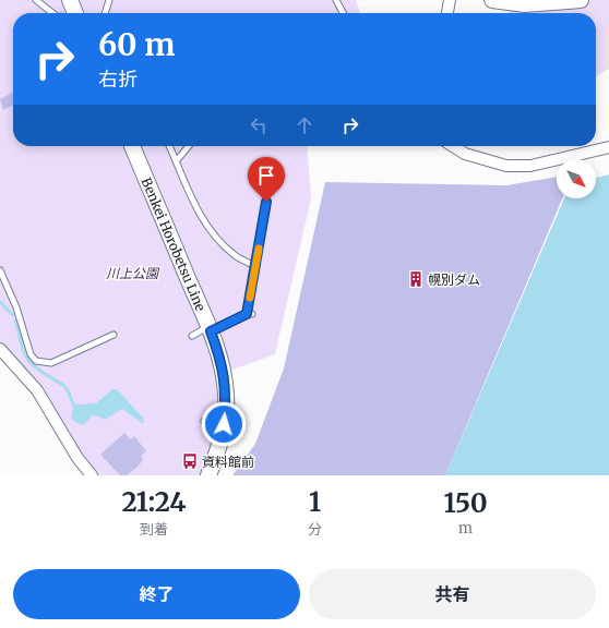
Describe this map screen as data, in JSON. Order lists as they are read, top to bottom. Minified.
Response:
{"streets":{"main road":["Benkei Horobetsu Line"]},"parks":["川上公園"],"places":{"building":["幌別ダム"],"bus stop":["資料館前"]},"north":"bottom right","page":{"turn":["60 m","右折"],"eta":["21:24","到着","1","分","150","m"],"buttons":["終了","共有"]}}
